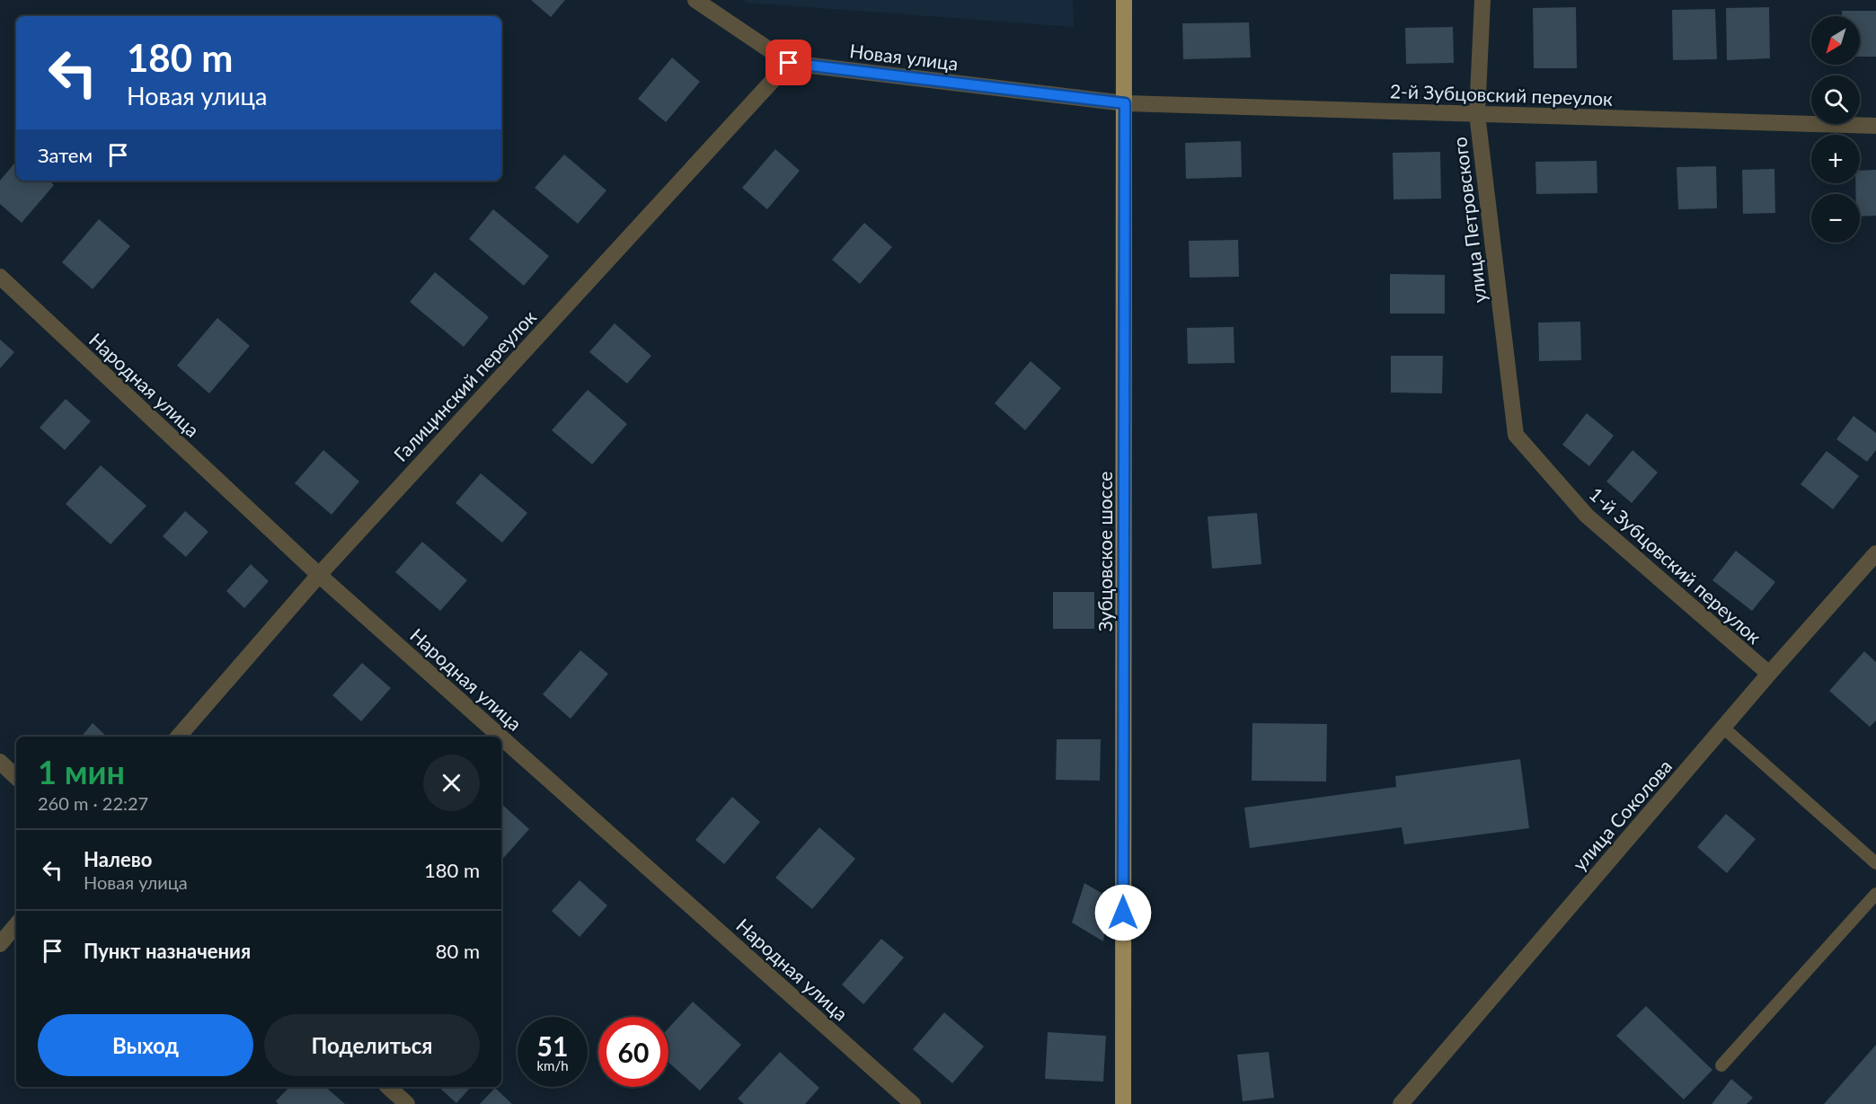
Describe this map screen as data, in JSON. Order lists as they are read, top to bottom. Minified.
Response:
{"streets":{"main road":["Зубцовское шоссе"],"street":["Новая улица","2-й Зубцовский переулок","улица Петровского","Народная улица","Галицинский переулок","1-й Зубцовский переулок","улица Соколова"]},"crossings":[["Новая улица","2-й Зубцовский переулок"],["Новая улица","Галицинский переулок"],["Новая улица","Зубцовское шоссе"],["2-й Зубцовский переулок","улица Петровского"],["2-й Зубцовский переулок","Зубцовское шоссе"],["улица Петровского","1-й Зубцовский переулок"],["Народная улица","Галицинский переулок"],["1-й Зубцовский переулок","улица Соколова"]],"north":"bottom left","page":{"map_buttons":["+","−"],"turn":["180 m","Новая улица"],"then":"Затем","heading":["1 мин","260 m · 22:27"],"list":[{"name":"Налево","note":"Новая улица","value":"180 m"},{"name":"Пункт назначения","value":"80 m"}],"buttons":["Выход","Поделиться"],"speed":"51 km/h","limit":"60"}}
